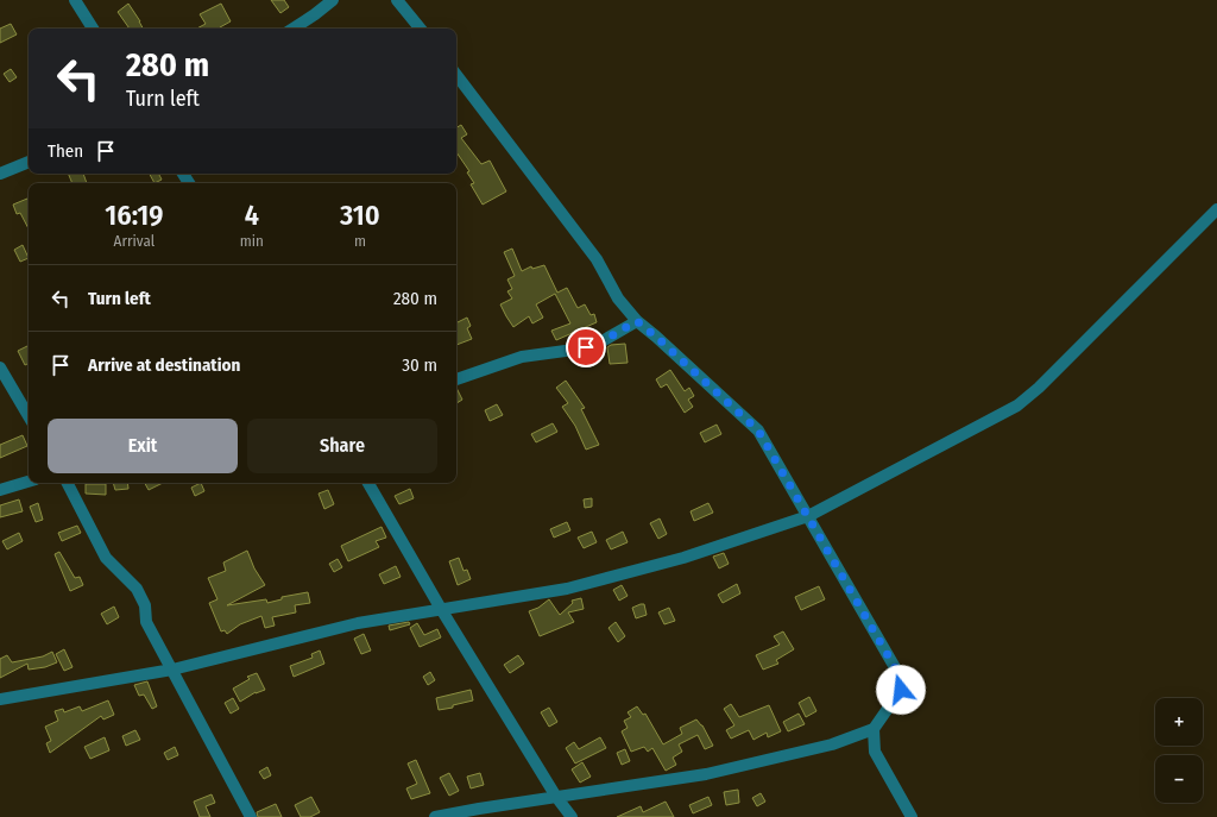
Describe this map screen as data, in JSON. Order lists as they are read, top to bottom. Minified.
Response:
{"page":{"turn":["280 m","Turn left"],"then":"Then","eta":["16:19","Arrival","4","min","310","m"],"list":[{"name":"Turn left","value":"280 m"},{"name":"Arrive at destination","value":"30 m"}],"buttons":["Exit","Share"],"map_buttons":["+","−"]}}
